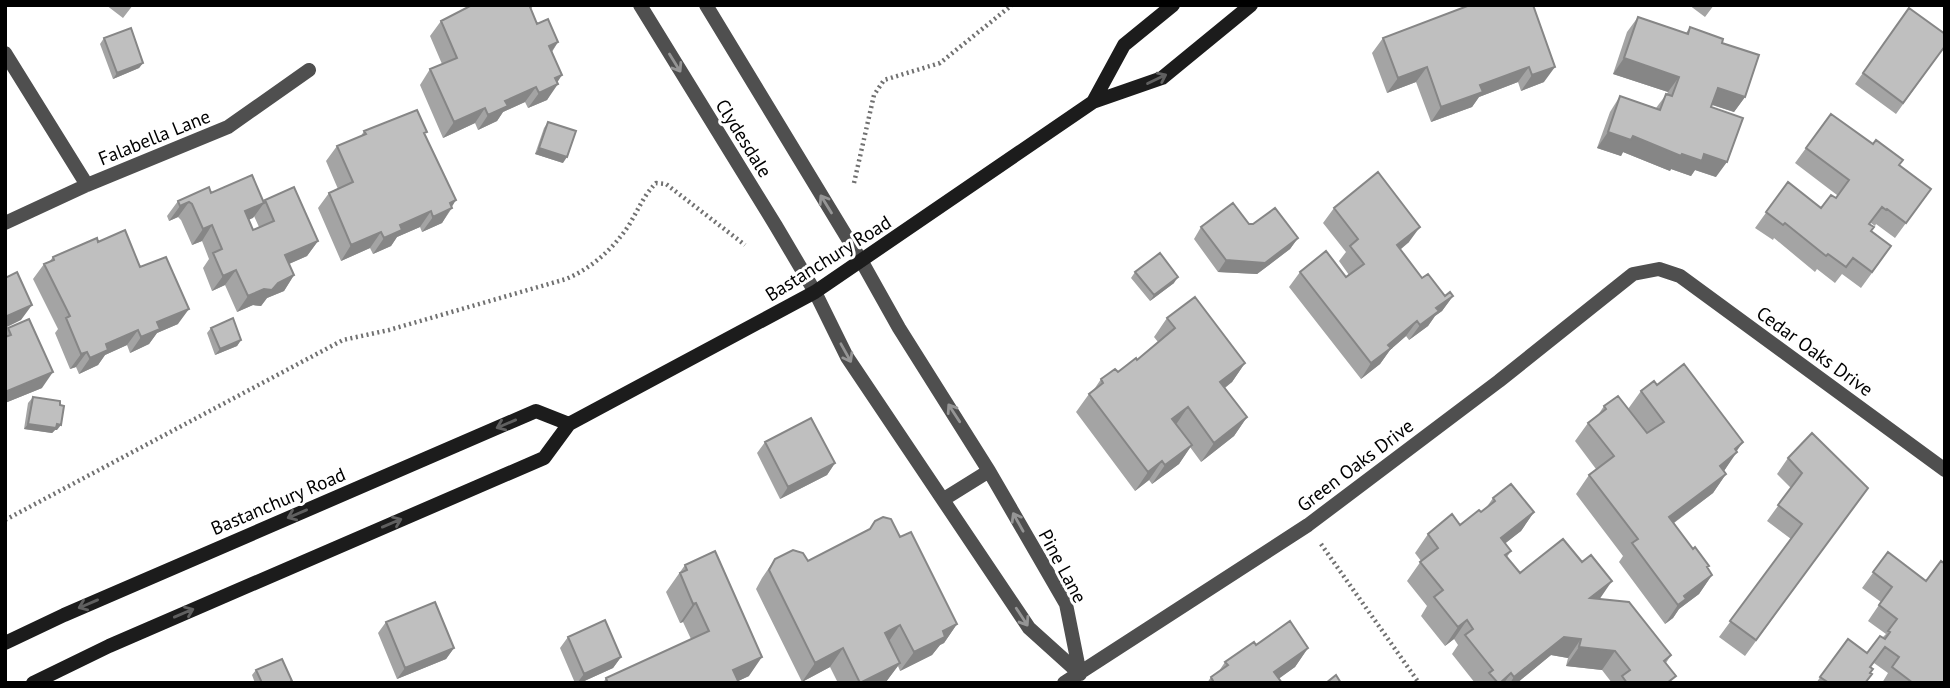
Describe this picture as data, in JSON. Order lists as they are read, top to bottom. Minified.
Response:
{"streets":{"main road":["Bastanchury Road"],"street":["Falabella Lane","Clydesdale","Cedar Oaks Drive","Green Oaks Drive","Pine Lane"]},"crossings":[["Clydesdale","Bastanchury Road"],["Clydesdale","Pine Lane"],["Bastanchury Road","Pine Lane"],["Cedar Oaks Drive","Green Oaks Drive"],["Green Oaks Drive","Pine Lane"]]}
